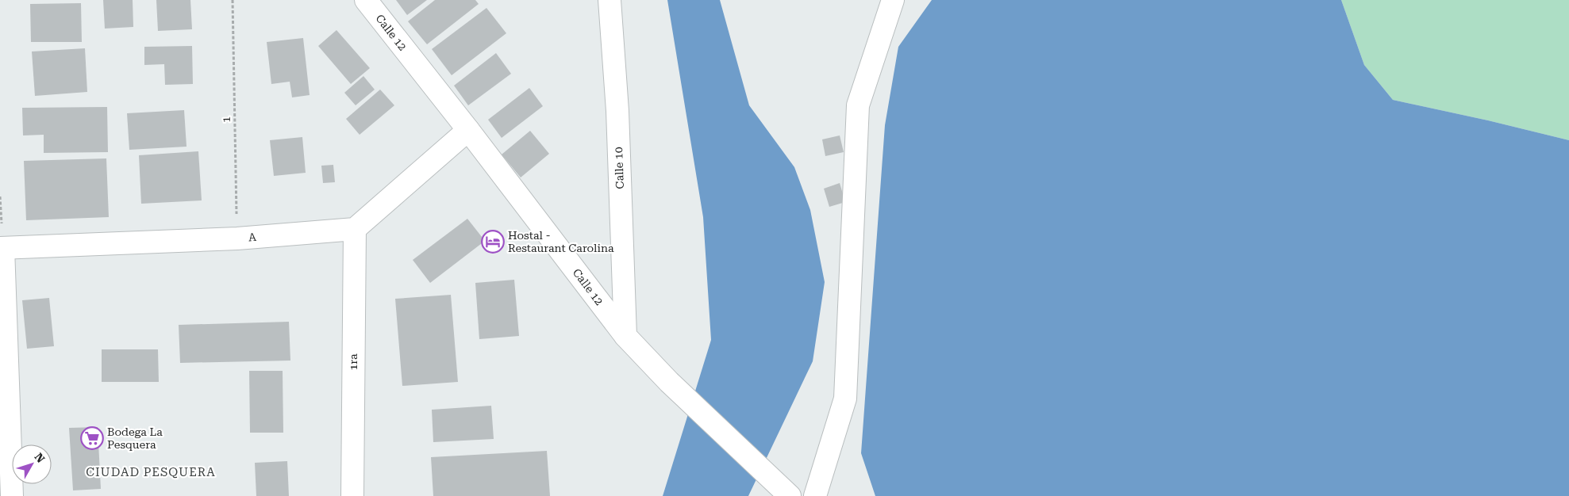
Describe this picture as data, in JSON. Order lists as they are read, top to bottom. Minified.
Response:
{"streets":{"street":["Calle 12","Calle 10","A","1ra"],"path":["1"]},"crossings":[["Calle 12","Calle 10"],["1","A"],["A","1ra"]],"districts":["CIUDAD PESQUERA"],"places":{"hotel":["Hostal - Restaurant Carolina"],"supermarket":["Bodega La Pesquera"]},"north":"top right"}
